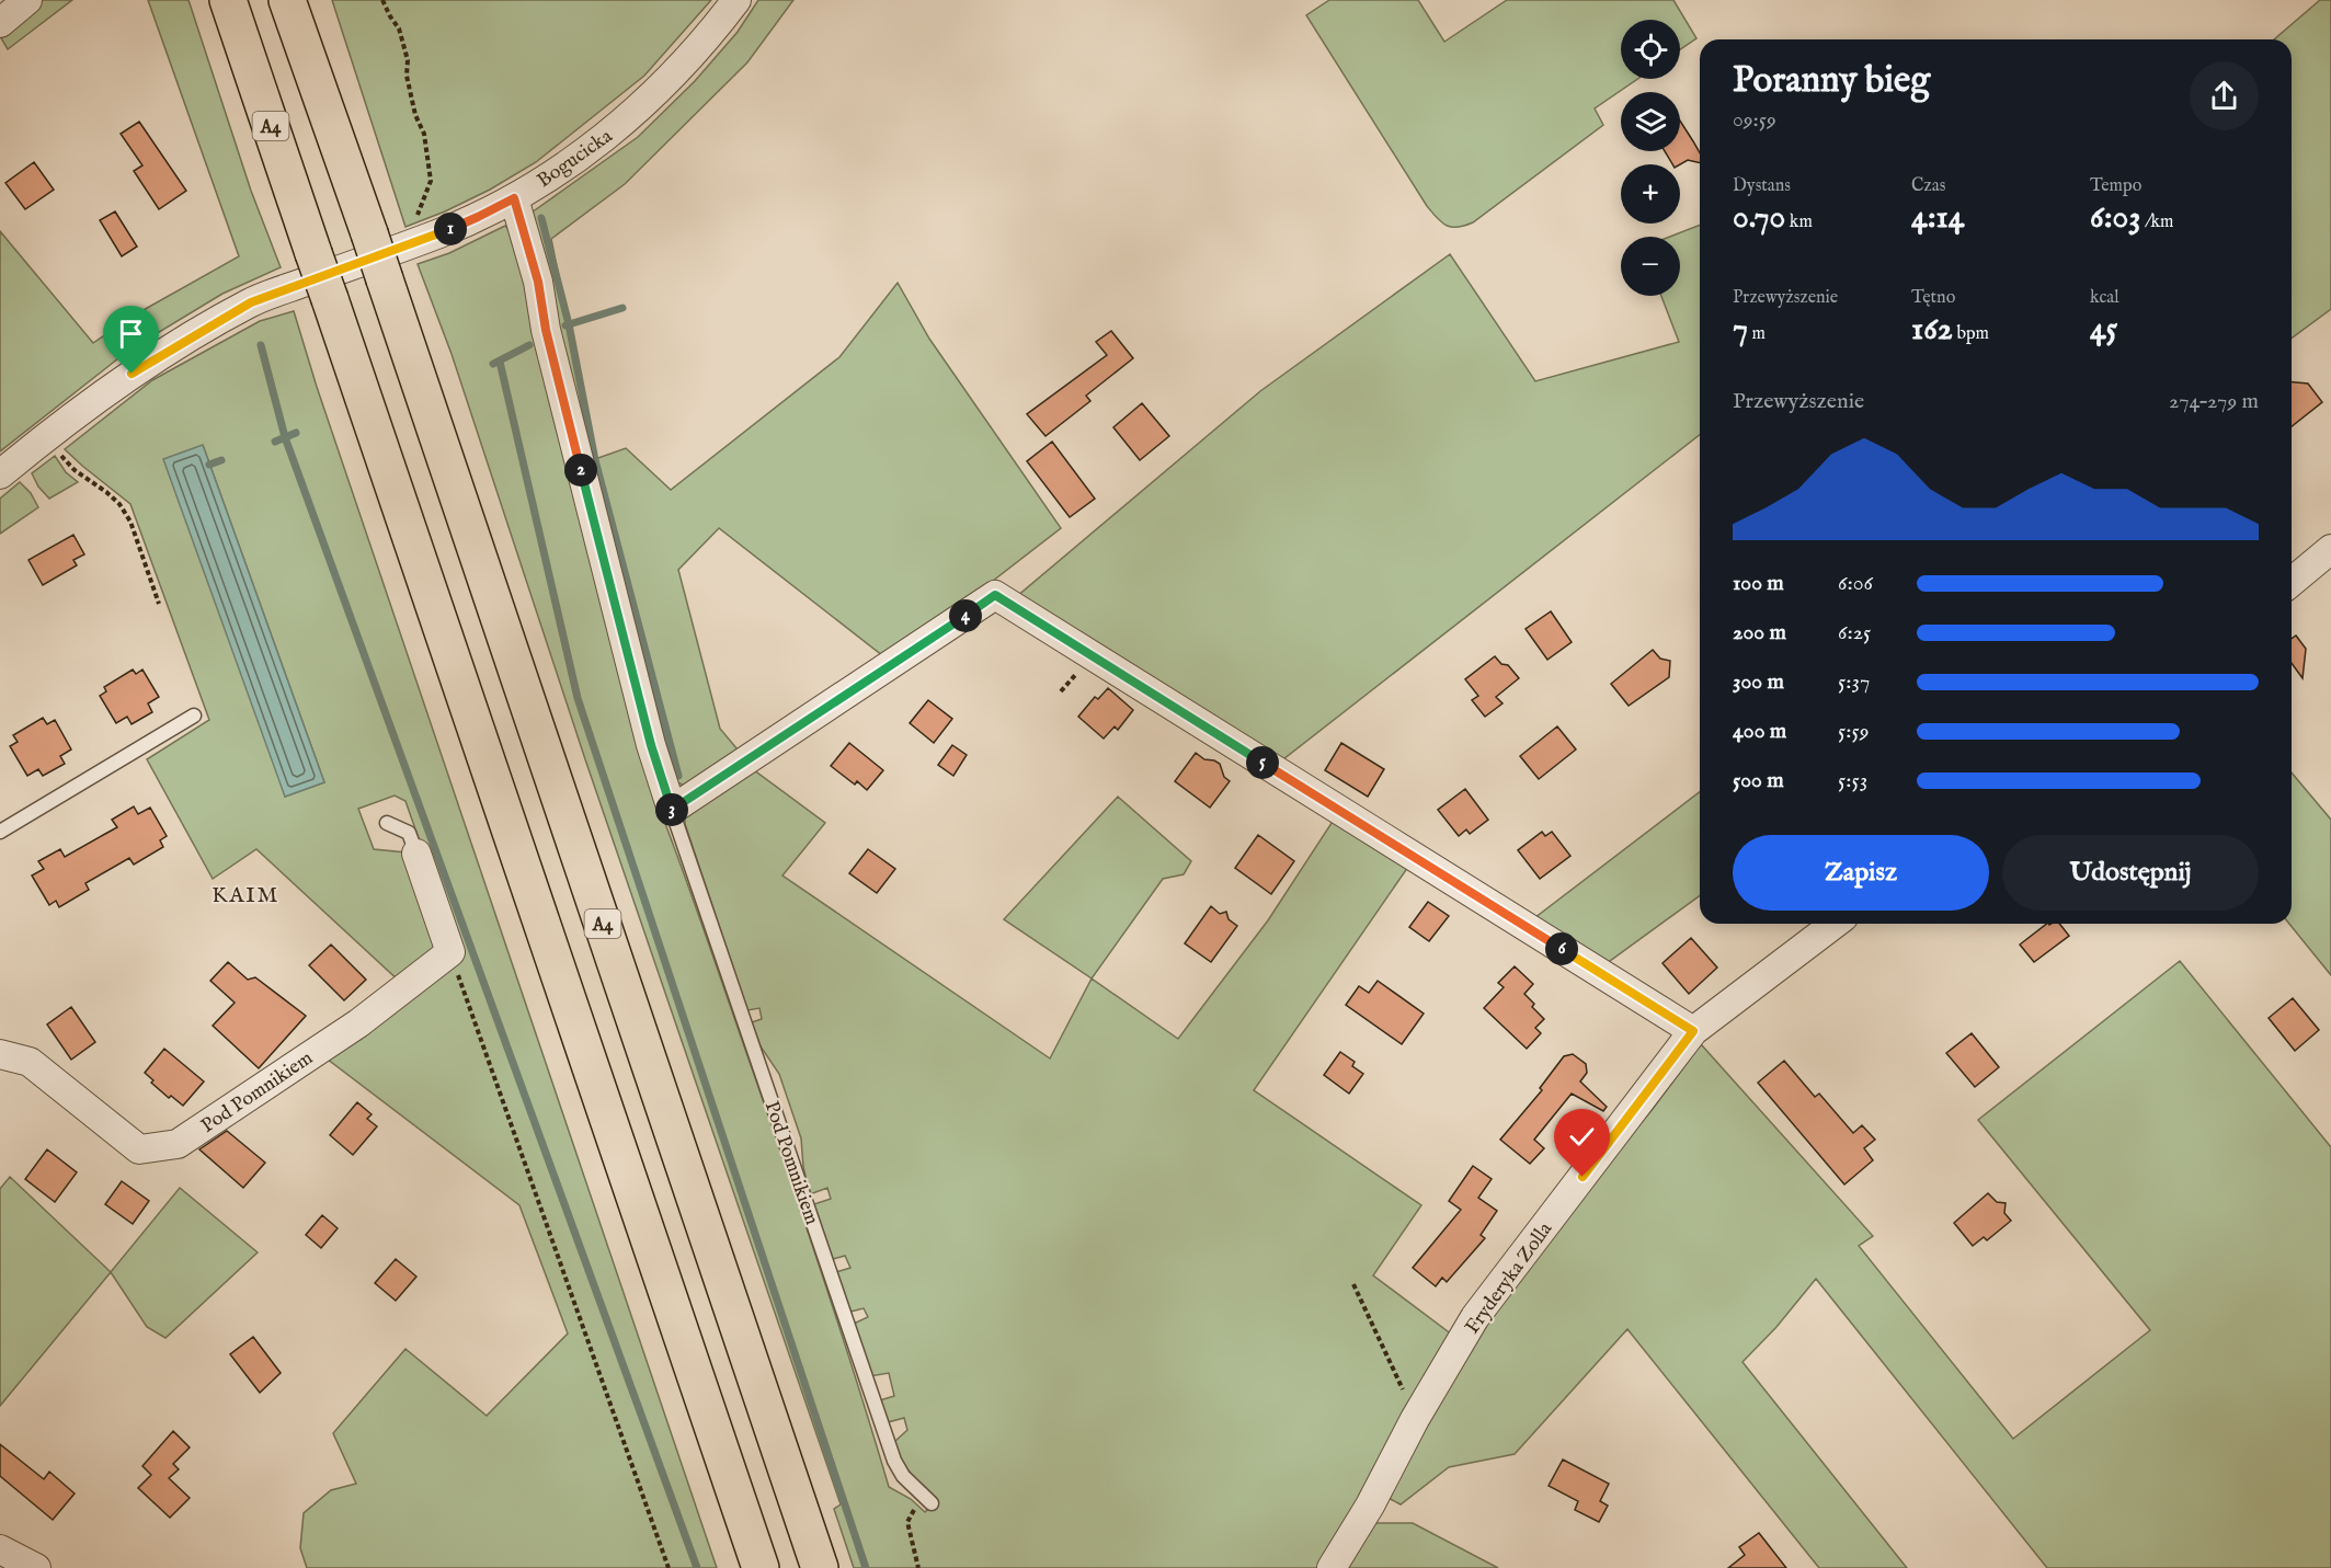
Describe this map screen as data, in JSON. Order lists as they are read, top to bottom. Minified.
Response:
{"streets":{"highway":["A4"],"street":["Bogucicka","Pod Pomnikiem","Fryderyka Zolla"]},"crossings":[["Bogucicka","Pod Pomnikiem"]],"districts":["KAIM"],"page":{"map_buttons":["+","−"],"heading":["Poranny bieg","09:59"],"stats":[["Dystans","0.70 km"],["Czas","4:14"],["Tempo","6:03 /km"],["Przewyższenie","7 m"],["Tętno","162 bpm"],["kcal","45"]],"pins":["1","2","4","5","3","6"],"chart":["Przewyższenie","274–279 m"],"list":[{"name":"100 m","note":"6:06"},{"name":"200 m","note":"6:25"},{"name":"300 m","note":"5:37"},{"name":"400 m","note":"5:59"},{"name":"500 m","note":"5:53"}],"buttons":["Zapisz","Udostępnij"]}}
